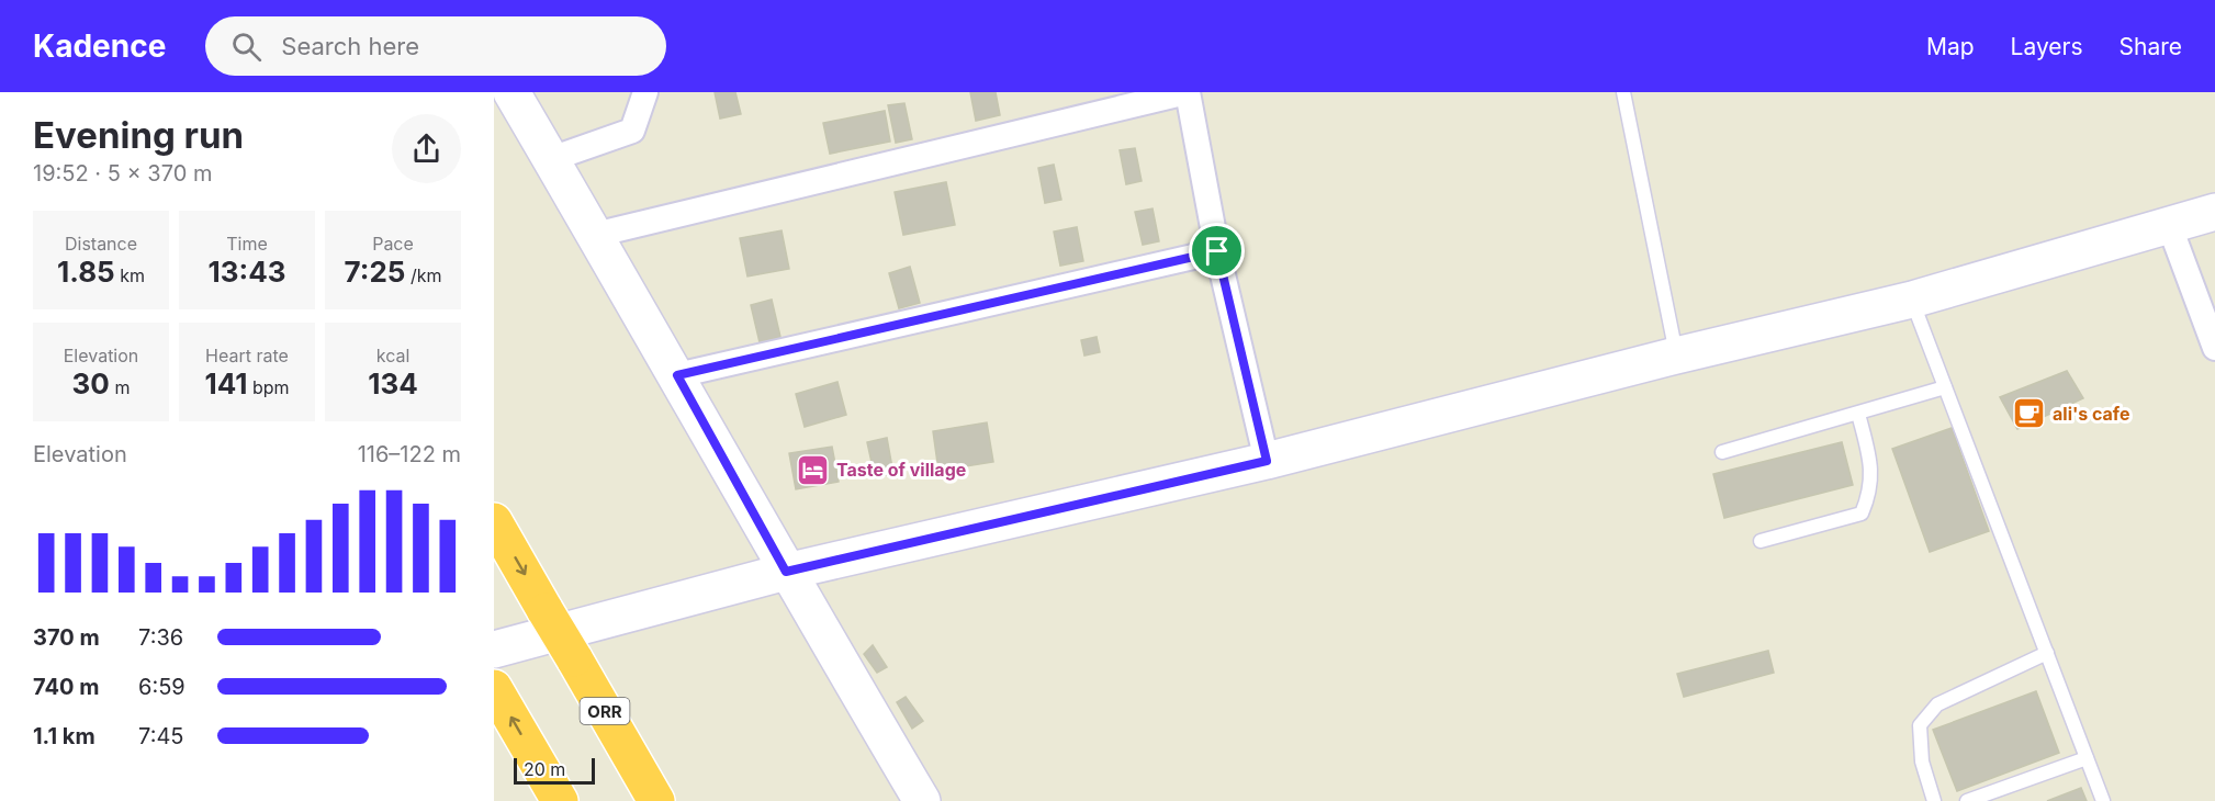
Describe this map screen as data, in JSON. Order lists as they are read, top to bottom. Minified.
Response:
{"streets":{"highway":["ORR"]},"places":{"cafe":["ali's cafe"],"hotel":["Taste of village"]},"scale_bar":"20 m","page":{"header":"Kadence","search":"Search here","nav":["Map","Layers","Share"],"heading":["Evening run","19:52 · 5 × 370 m"],"stats":[["Distance","1.85 km"],["Time","13:43"],["Pace","7:25 /km"],["Elevation","30 m"],["Heart rate","141 bpm"],["kcal","134"]],"chart":["Elevation","116–122 m"],"list":[{"name":"370 m","note":"7:36"},{"name":"740 m","note":"6:59"},{"name":"1.1 km","note":"7:45"}],"scale":"20 m"}}
